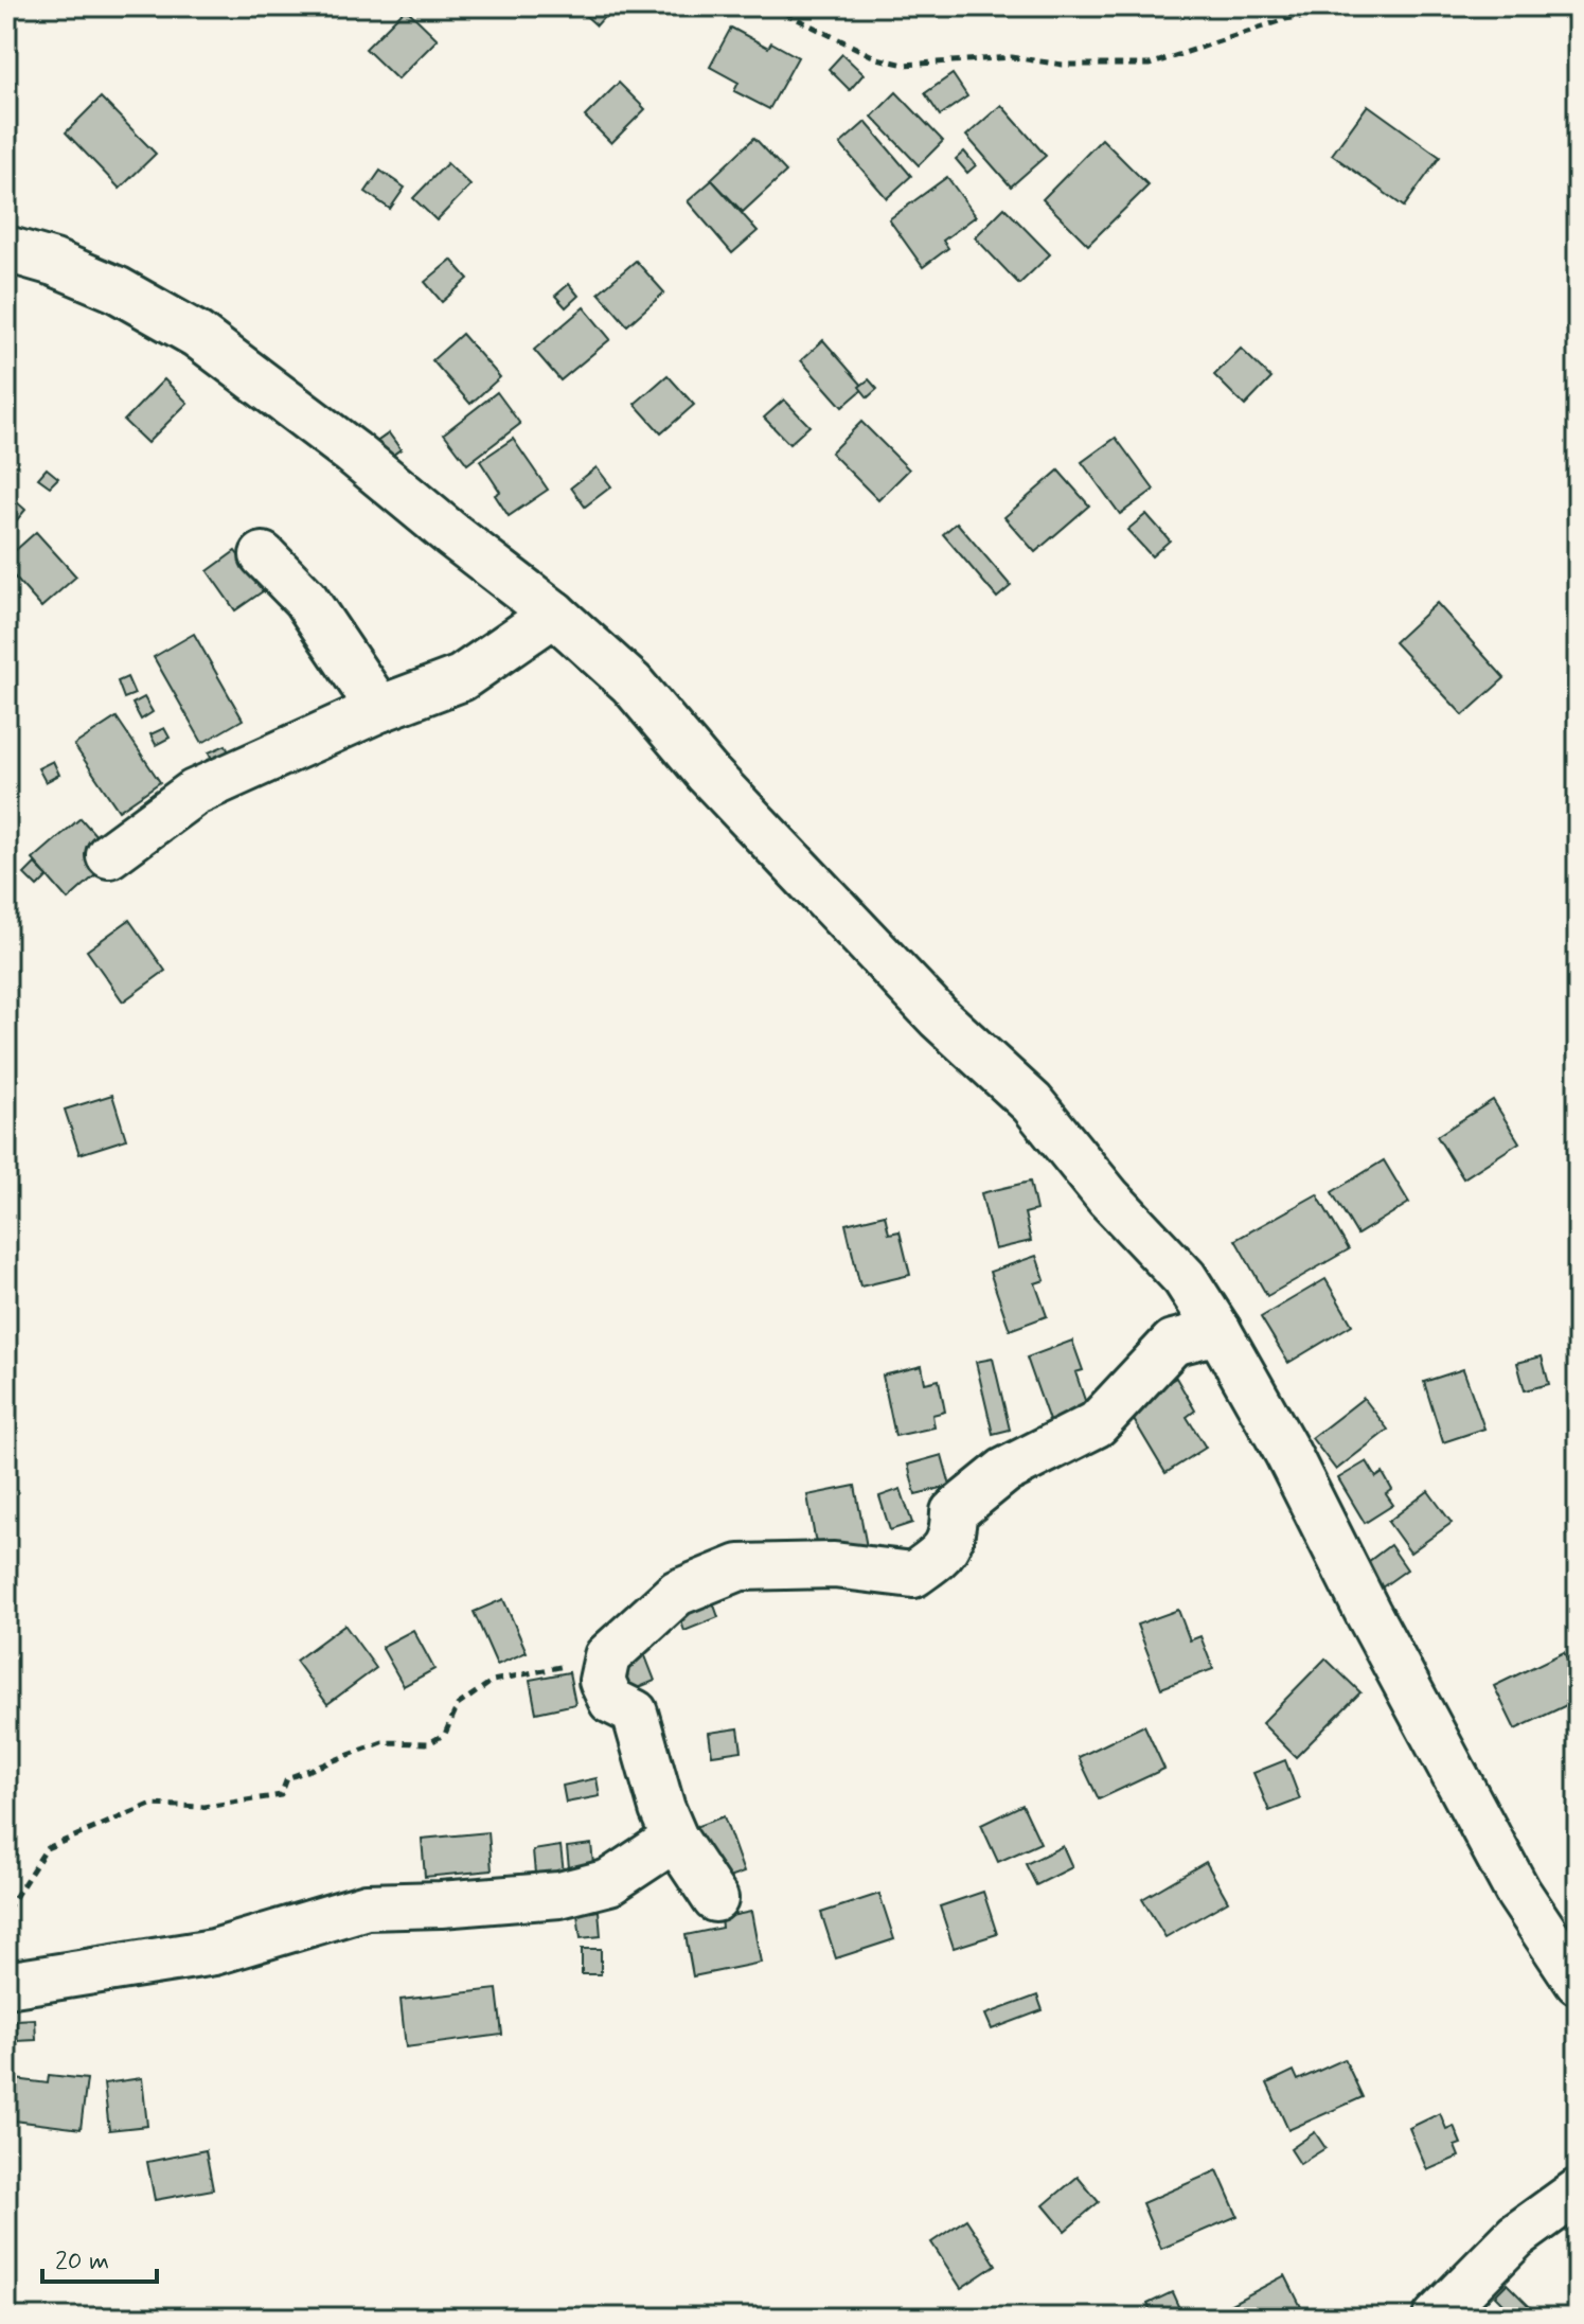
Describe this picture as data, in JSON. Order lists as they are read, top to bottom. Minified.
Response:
{"scale_bar":"20 m"}
